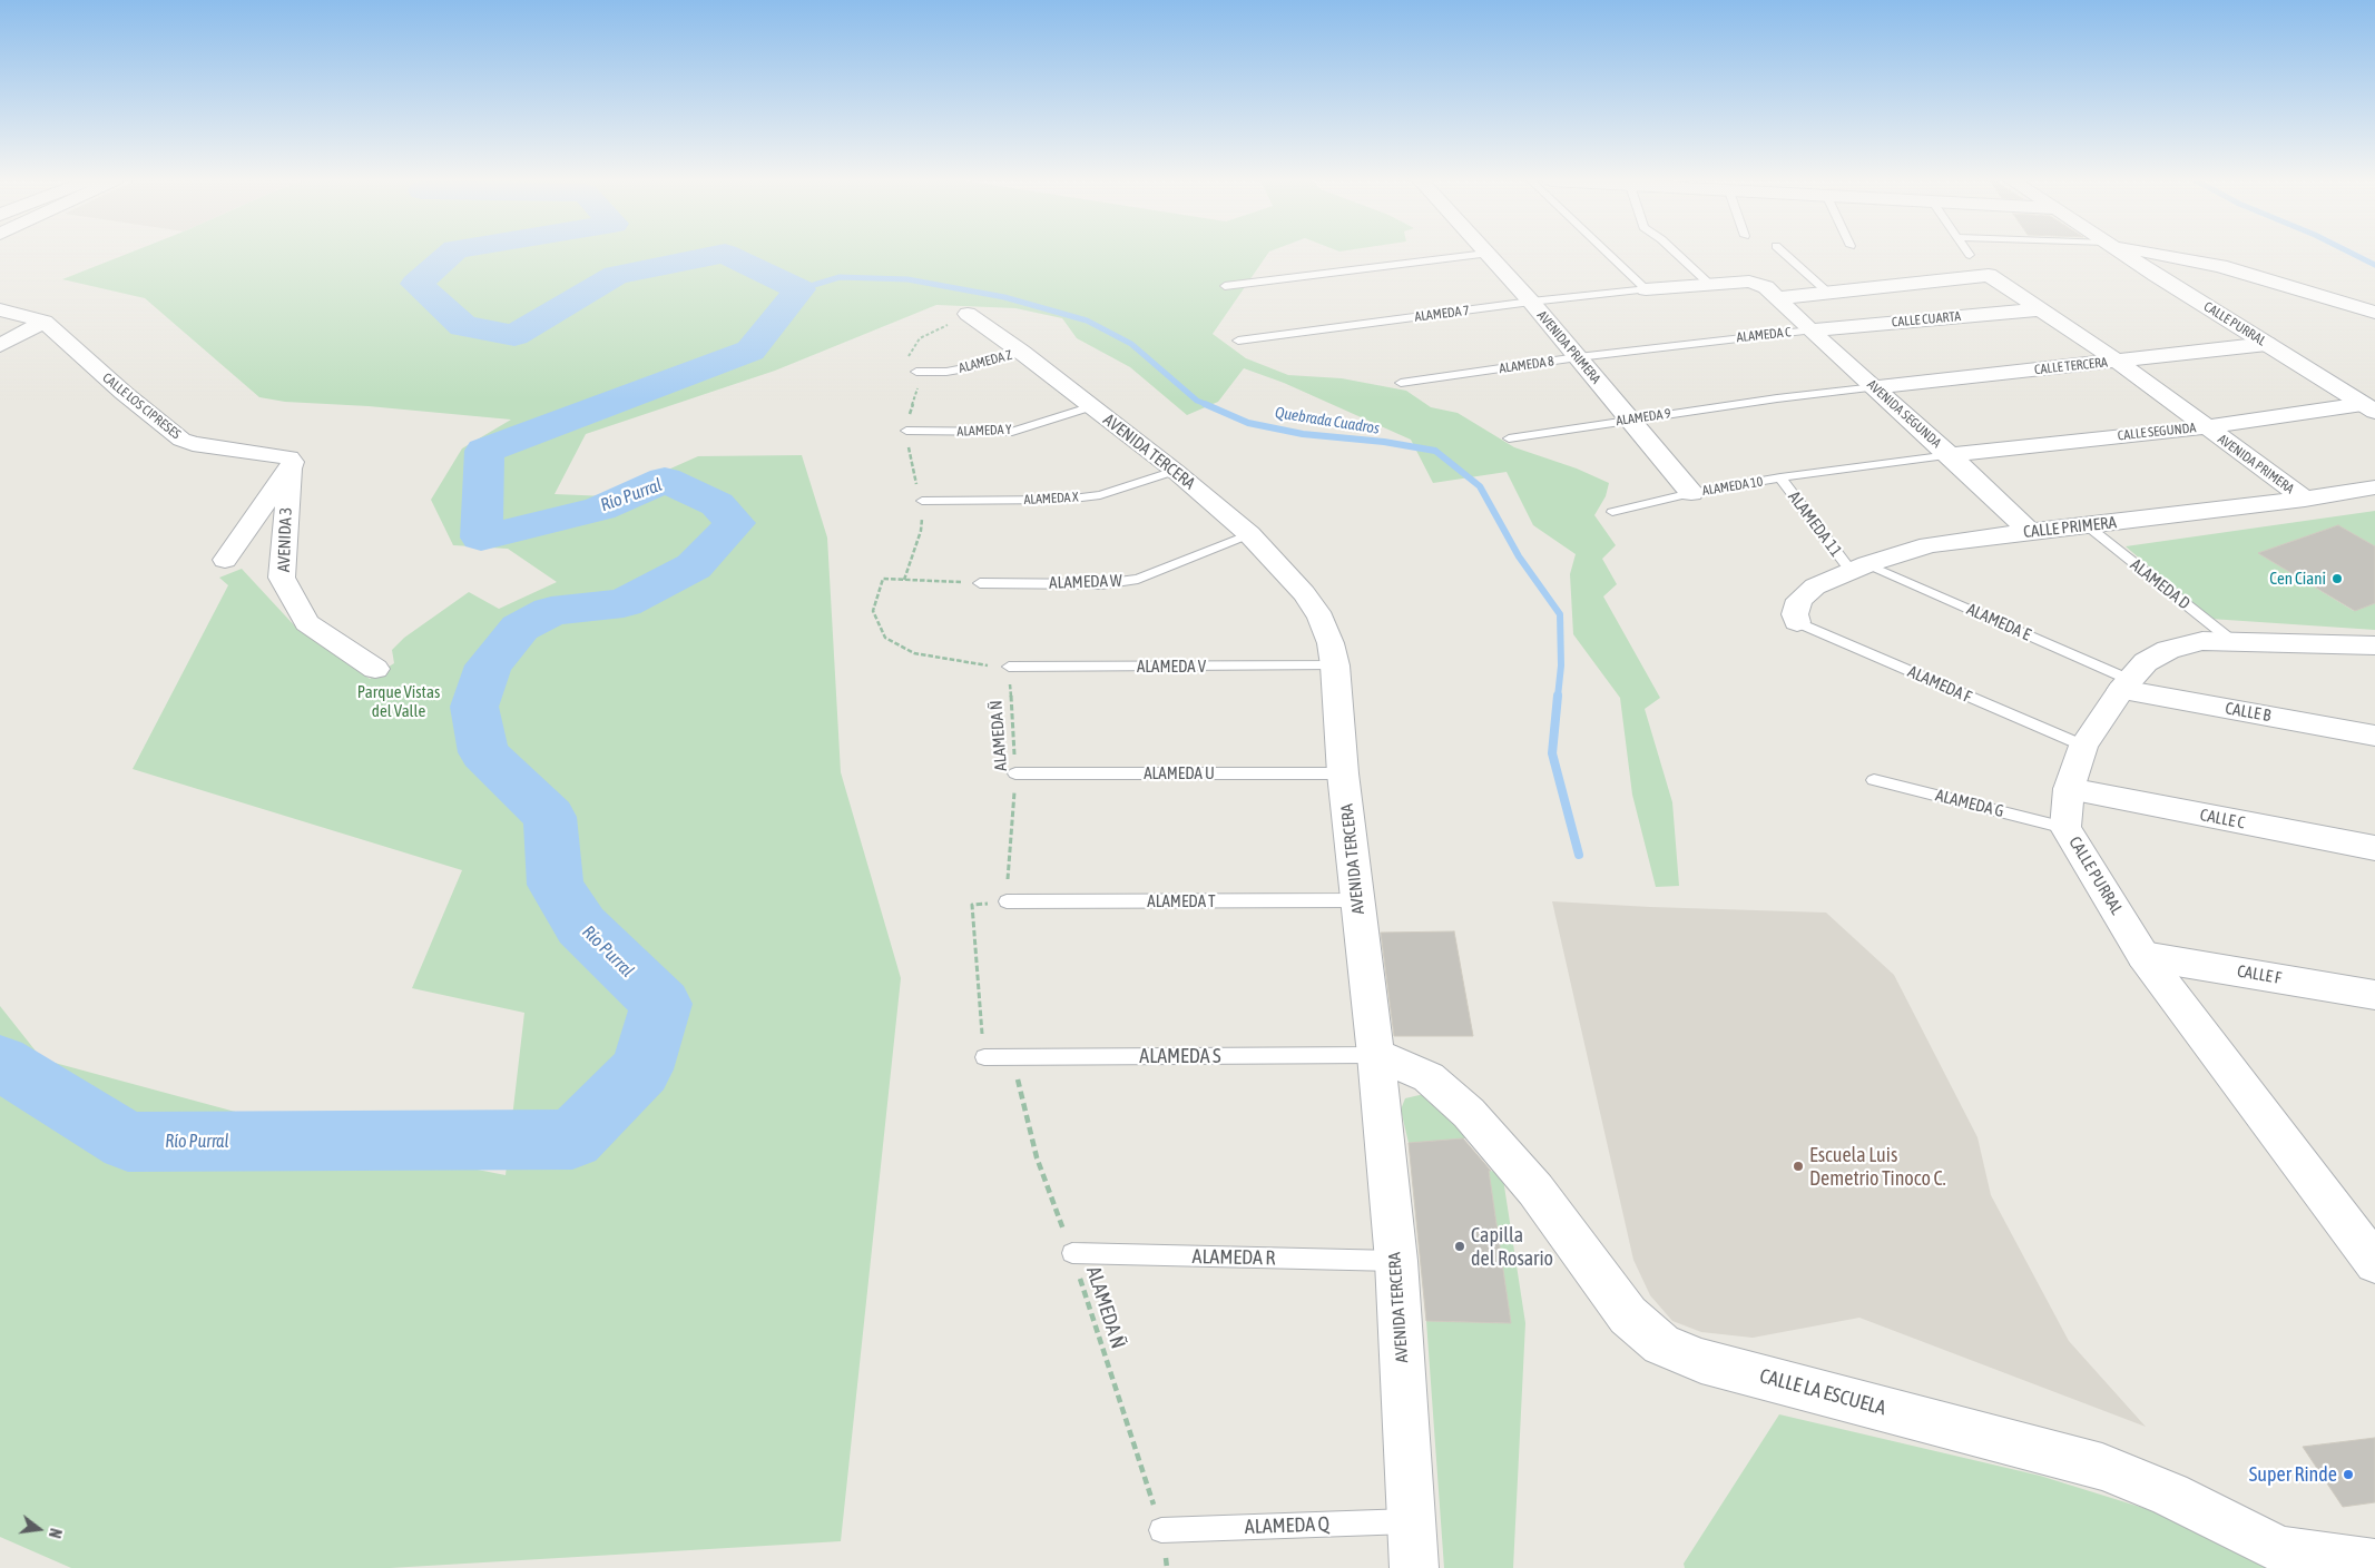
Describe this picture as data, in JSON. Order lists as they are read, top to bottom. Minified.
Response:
{"streets":{"street":["CALLE CUARTA","CALLE PURRAL","AVENIDA PRIMERA","CALLE TERCERA","CALLE LOS CIPRESES","AVENIDA SEGUNDA","CALLE SEGUNDA","AVENIDA TERCERA","CALLE PRIMERA","AVENIDA 3","CALLE B","CALLE C","CALLE F","CALLE LA ESCUELA"],"lane":["ALAMEDA 7","ALAMEDA C","ALAMEDA Z","ALAMEDA 8","ALAMEDA 9","ALAMEDA Y","ALAMEDA 10","ALAMEDA X","ALAMEDA 11","ALAMEDA W","ALAMEDA D","ALAMEDA E","ALAMEDA V","ALAMEDA F","ALAMEDA U","ALAMEDA G","ALAMEDA T","ALAMEDA S","ALAMEDA R","ALAMEDA Q"],"path":["ALAMEDA Ñ"]},"crossings":[["ALAMEDA 7","AVENIDA PRIMERA"],["ALAMEDA 7","AVENIDA SEGUNDA"],["CALLE CUARTA","ALAMEDA C"],["CALLE CUARTA","AVENIDA PRIMERA"],["CALLE CUARTA","AVENIDA SEGUNDA"],["CALLE PURRAL","CALLE TERCERA"],["CALLE PURRAL","CALLE SEGUNDA"],["CALLE PURRAL","ALAMEDA D"],["CALLE PURRAL","ALAMEDA E"],["CALLE PURRAL","ALAMEDA F"],["CALLE PURRAL","CALLE B"],["CALLE PURRAL","ALAMEDA G"],["CALLE PURRAL","CALLE C"],["CALLE PURRAL","CALLE F"],["ALAMEDA C","ALAMEDA 8"],["ALAMEDA C","AVENIDA SEGUNDA"],["AVENIDA PRIMERA","ALAMEDA 8"],["AVENIDA PRIMERA","CALLE TERCERA"],["AVENIDA PRIMERA","ALAMEDA 9"],["AVENIDA PRIMERA","CALLE SEGUNDA"],["AVENIDA PRIMERA","ALAMEDA 10"],["AVENIDA PRIMERA","CALLE PRIMERA"],["ALAMEDA Z","AVENIDA TERCERA"],["CALLE TERCERA","AVENIDA SEGUNDA"],["CALLE TERCERA","ALAMEDA 9"],["CALLE LOS CIPRESES","AVENIDA 3"],["AVENIDA SEGUNDA","ALAMEDA 9"],["AVENIDA SEGUNDA","CALLE SEGUNDA"],["AVENIDA SEGUNDA","ALAMEDA 10"],["AVENIDA SEGUNDA","CALLE PRIMERA"],["ALAMEDA Y","AVENIDA TERCERA"],["CALLE SEGUNDA","ALAMEDA 10"],["AVENIDA TERCERA","ALAMEDA X"],["AVENIDA TERCERA","ALAMEDA W"],["AVENIDA TERCERA","ALAMEDA V"],["AVENIDA TERCERA","ALAMEDA U"],["AVENIDA TERCERA","ALAMEDA T"],["AVENIDA TERCERA","ALAMEDA S"],["AVENIDA TERCERA","ALAMEDA R"],["AVENIDA TERCERA","CALLE LA ESCUELA"],["AVENIDA TERCERA","ALAMEDA Q"],["ALAMEDA 10","ALAMEDA 11"],["ALAMEDA 11","CALLE PRIMERA"],["ALAMEDA 11","ALAMEDA E"],["CALLE PRIMERA","ALAMEDA D"],["CALLE PRIMERA","ALAMEDA E"],["CALLE PRIMERA","ALAMEDA F"],["ALAMEDA E","CALLE B"],["ALAMEDA V","ALAMEDA Ñ"],["ALAMEDA Ñ","ALAMEDA U"],["ALAMEDA Ñ","ALAMEDA T"],["ALAMEDA Ñ","ALAMEDA S"],["ALAMEDA Ñ","ALAMEDA R"],["ALAMEDA Ñ","ALAMEDA Q"],["ALAMEDA S","CALLE LA ESCUELA"]],"water":["Quebrada Cuadros","Río Purral"],"parks":["Parque Vistas del Valle"],"places":["Cen Ciani","Escuela Luis Demetrio Tinoco C.","Capilla del Rosario","Super Rinde"],"north":"right"}
